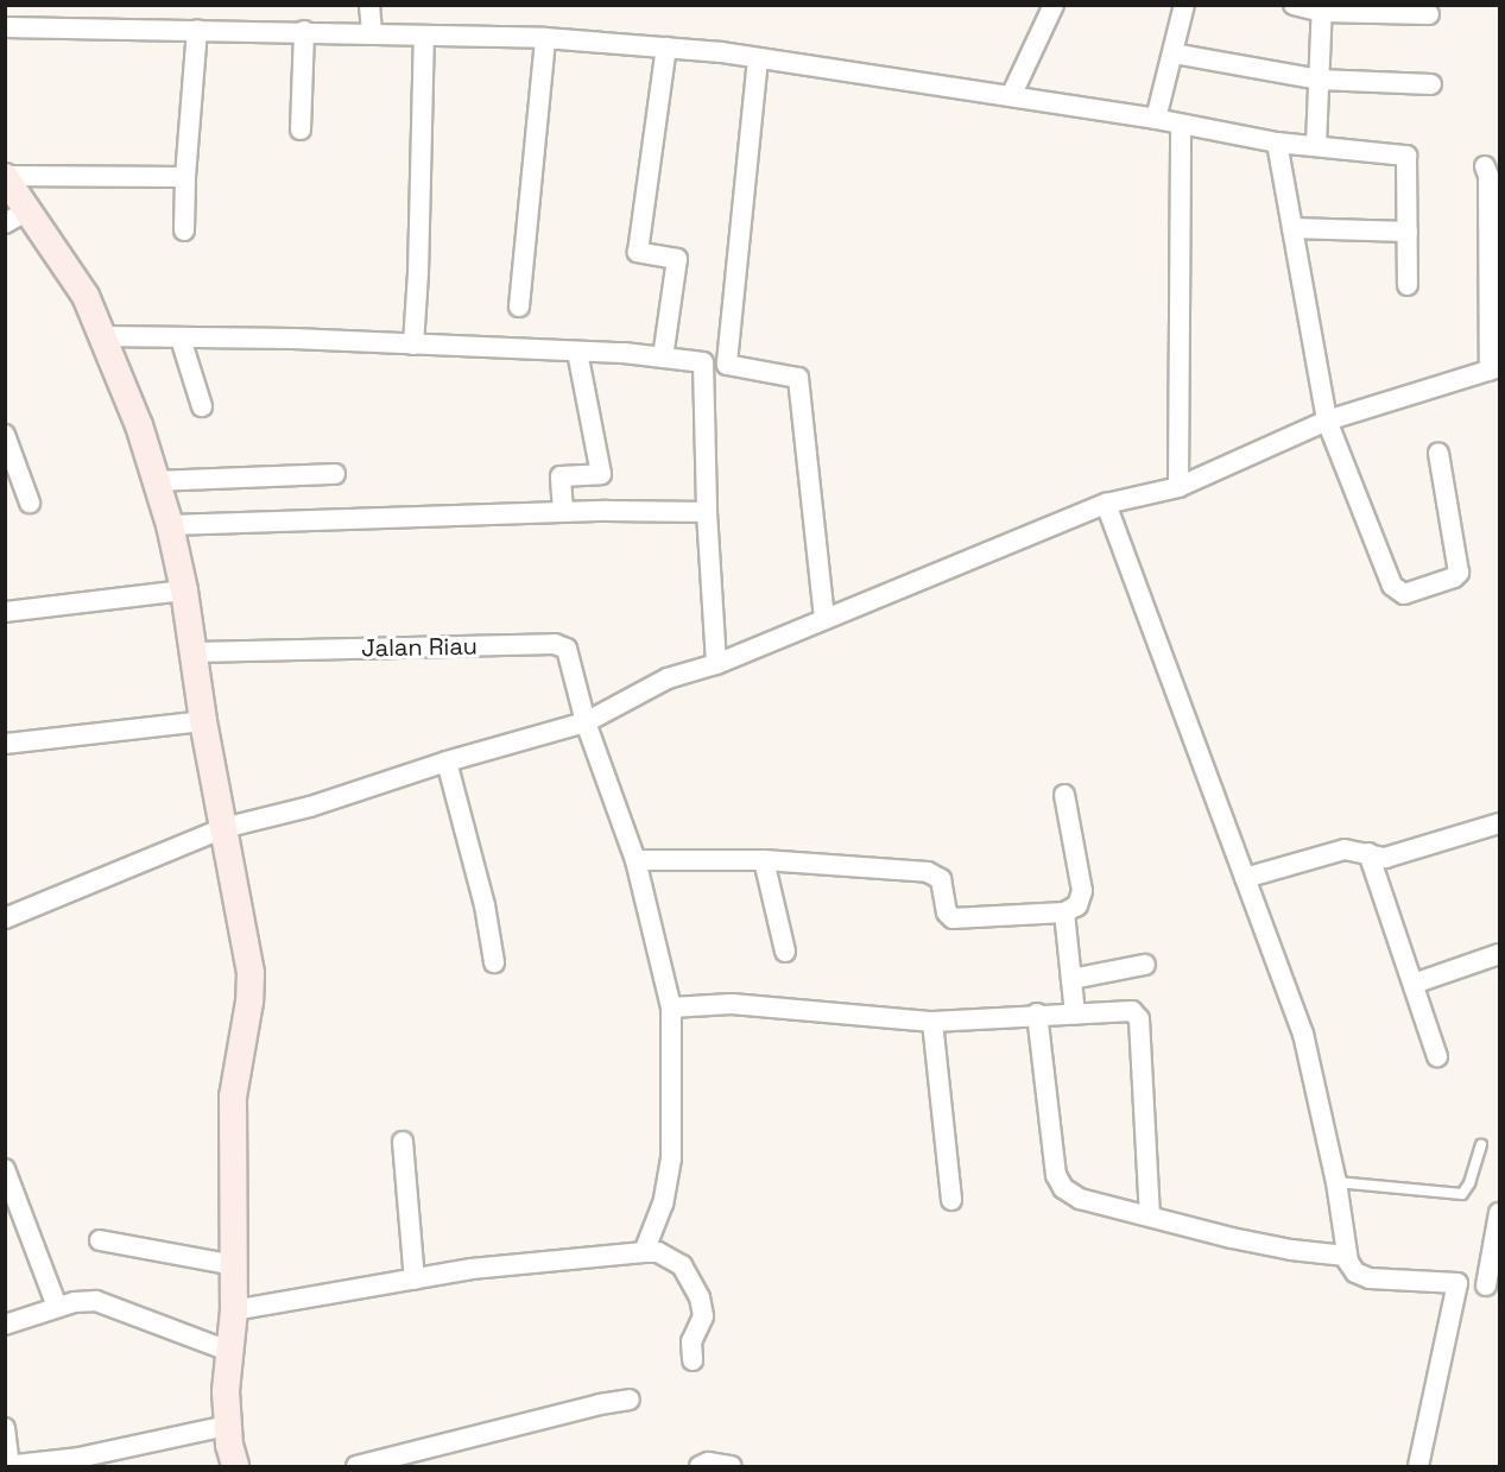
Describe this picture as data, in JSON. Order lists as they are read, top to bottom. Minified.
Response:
{"streets":{"street":["Jalan Riau"]}}
